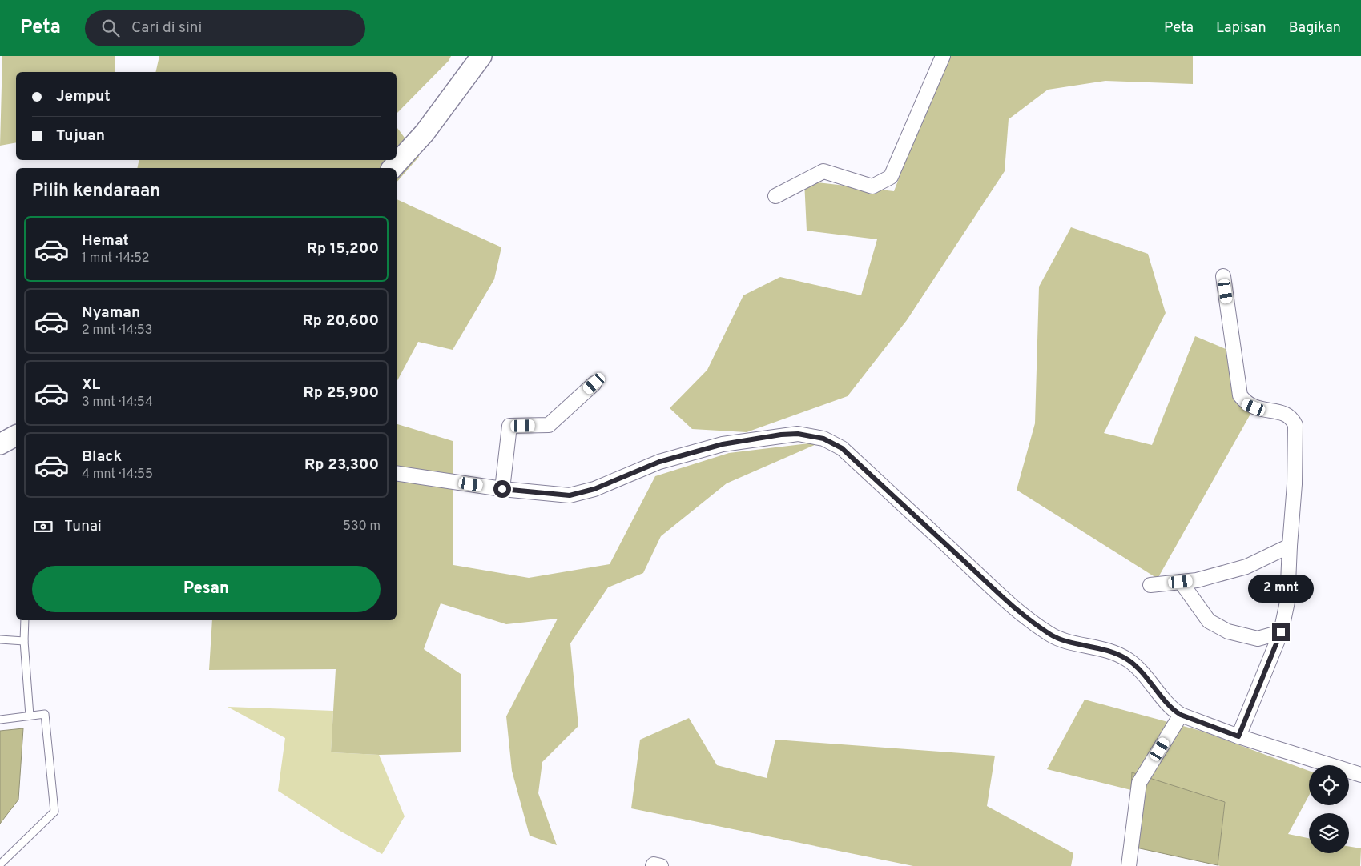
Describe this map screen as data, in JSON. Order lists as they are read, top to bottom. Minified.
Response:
{"page":{"header":"Peta","search":"Cari di sini","nav":["Peta","Lapisan","Bagikan"],"banner":["Jemput","Tujuan"],"heading":"Pilih kendaraan","list":[{"name":"Hemat","note":"1 mnt · 14:52","value":"Rp 15,200"},{"name":"Nyaman","note":"2 mnt · 14:53","value":"Rp 20,600"},{"name":"XL","note":"3 mnt · 14:54","value":"Rp 25,900"},{"name":"Black","note":"4 mnt · 14:55","value":"Rp 23,300"}],"pay":["Tunai","530 m"],"buttons":"Pesan","bubble":"2 mnt"}}
